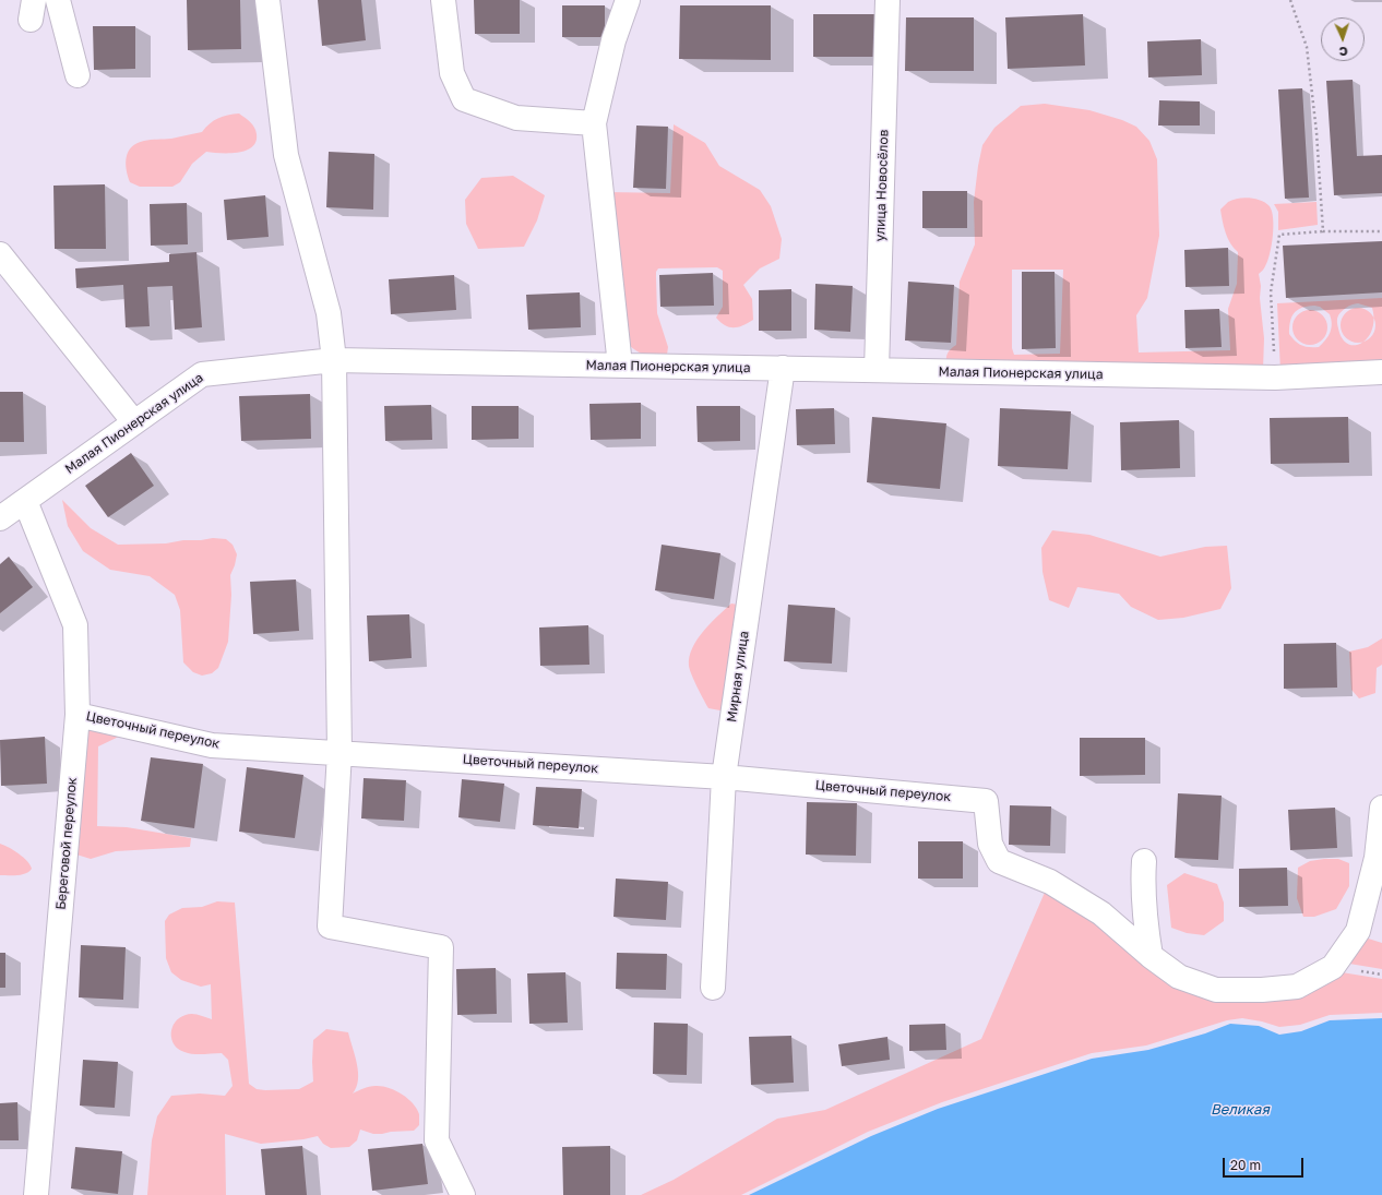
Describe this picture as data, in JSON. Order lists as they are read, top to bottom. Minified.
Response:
{"streets":{"street":["улица Новосёлов","Малая Пионерская улица","Мирная улица","Цветочный переулок","Береговой переулок"]},"crossings":[["улица Новосёлов","Малая Пионерская улица"],["Малая Пионерская улица","Мирная улица"],["Малая Пионерская улица","Береговой переулок"],["Мирная улица","Цветочный переулок"],["Цветочный переулок","Береговой переулок"]],"water":["Великая"],"scale_bar":"20 m","north":"bottom"}
